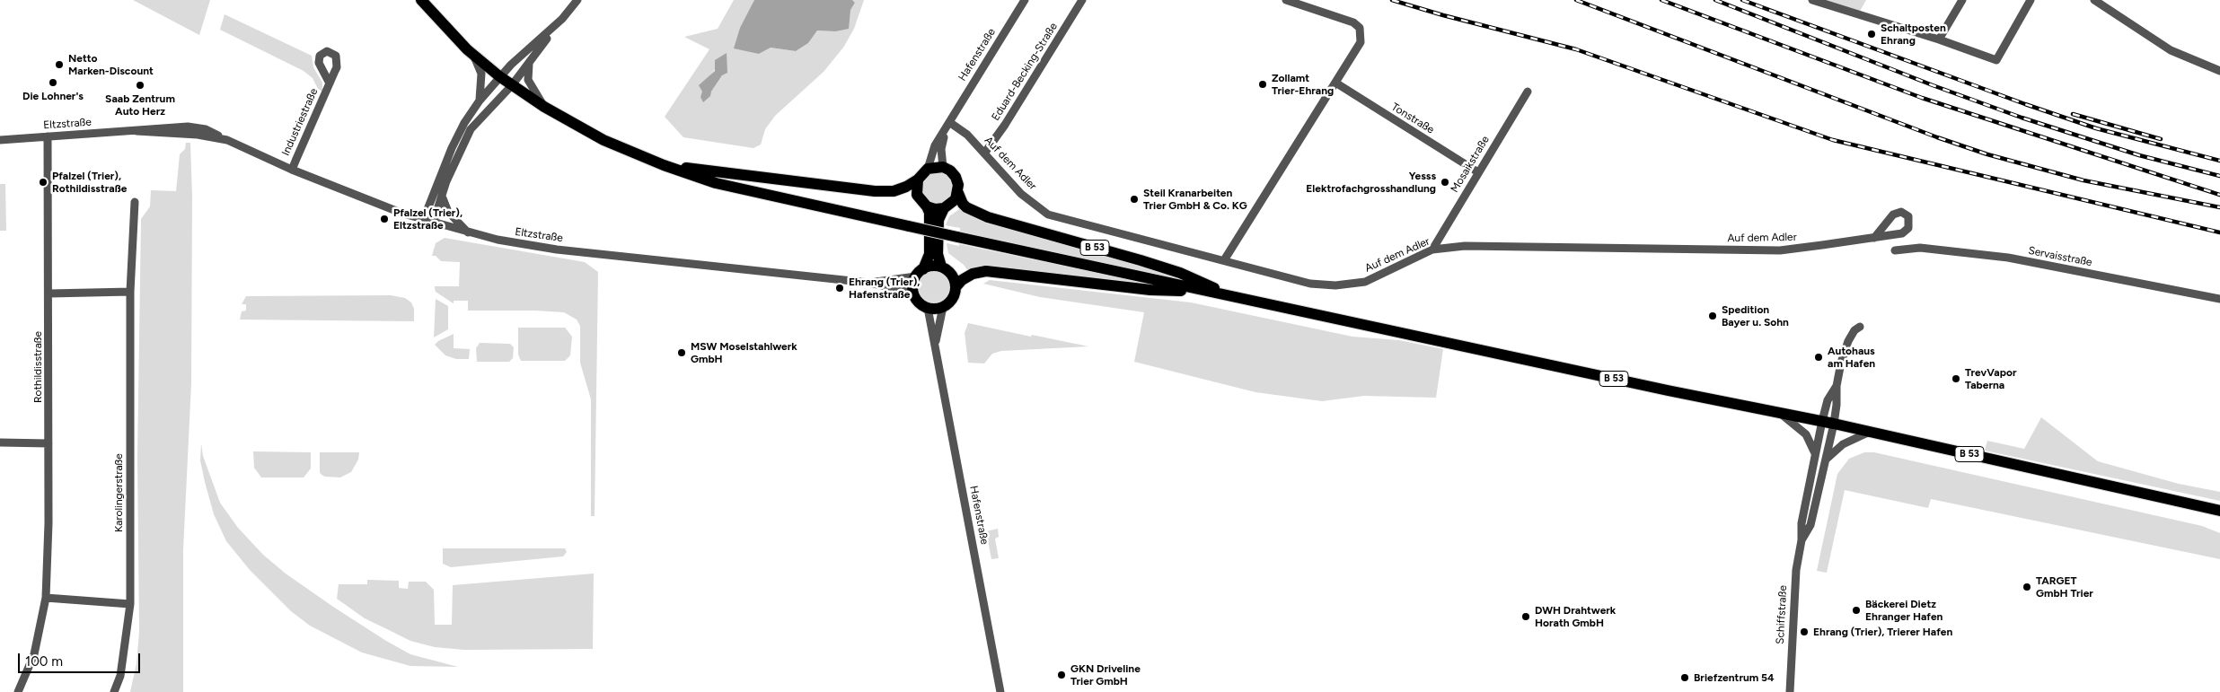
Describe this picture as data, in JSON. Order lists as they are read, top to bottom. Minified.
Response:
{"streets":{"main road":["B 53"],"street":["Hafenstraße","Eduard-Becking-Straße","Tonstraße","Industriestraße","Eltzstraße","Auf dem Adler","Mosaikstraße","Servaisstraße","Rothildisstraße","Karolingerstraße","Schiffstraße"]},"crossings":[["Hafenstraße","Eltzstraße"],["Hafenstraße","Auf dem Adler"],["Hafenstraße","B 53"],["Eduard-Becking-Straße","Auf dem Adler"],["Tonstraße","Mosaikstraße"],["Industriestraße","Eltzstraße"],["Eltzstraße","B 53"],["Eltzstraße","Rothildisstraße"],["Auf dem Adler","Mosaikstraße"],["B 53","Schiffstraße"]],"places":["Schaltposten Ehrang","Netto Marken-Discount","Die Lohner's","Zollamt Trier-Ehrang","Saab Zentrum Auto Herz","Pfalzel (Trier), Rothildisstraße","Yesss Elektrofachgrosshandlung","Steil Kranarbeiten Trier GmbH & Co. KG","Pfalzel (Trier), Eltzstraße","Ehrang (Trier), Hafenstraße","Spedition Bayer u. Sohn","MSW Moselstahlwerk GmbH","Autohaus am Hafen","TrevVapor Taberna","TARGET GmbH Trier","Bäckerei Dietz Ehranger Hafen","DWH Drahtwerk Horath GmbH","Ehrang (Trier), Trierer Hafen","GKN Driveline Trier GmbH","Briefzentrum 54"],"scale_bar":"100 m"}
